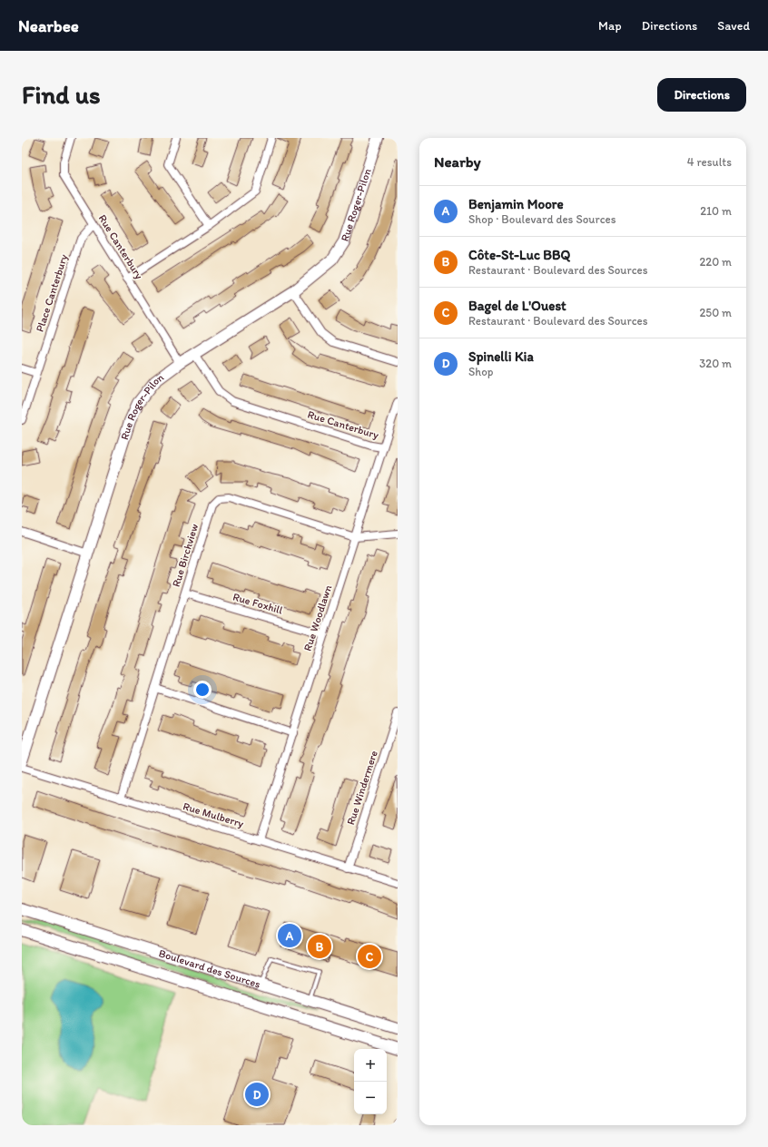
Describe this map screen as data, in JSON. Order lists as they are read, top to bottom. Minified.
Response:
{"streets":{"main road":["Rue Roger-Pilon","Boulevard des Sources"],"street":["Rue Canterbury","Place Canterbury","Rue Birchview","Rue Foxhill","Rue Woodlawn","Rue Windermere","Rue Mulberry"]},"crossings":[["Rue Roger-Pilon","Rue Canterbury"],["Rue Canterbury","Place Canterbury"],["Rue Canterbury","Rue Woodlawn"],["Rue Birchview","Rue Foxhill"],["Rue Birchview","Rue Woodlawn"],["Rue Birchview","Rue Mulberry"],["Rue Foxhill","Rue Woodlawn"],["Rue Woodlawn","Rue Mulberry"],["Rue Windermere","Rue Mulberry"]],"page":{"header":"Nearbee","nav":["Map","Directions","Saved"],"buttons":"Directions","title":"Find us","heading":["Nearby","4 results"],"list":[{"mark":"A","name":"Benjamin Moore","note":"Shop · Boulevard des Sources","value":"210 m"},{"mark":"B","name":"Côte-St-Luc BBQ","note":"Restaurant · Boulevard des Sources","value":"220 m"},{"mark":"C","name":"Bagel de L'Ouest","note":"Restaurant · Boulevard des Sources","value":"250 m"},{"mark":"D","name":"Spinelli Kia","note":"Shop","value":"320 m"}],"pins":["A","B","C","D"],"map_buttons":["+","−"]}}
